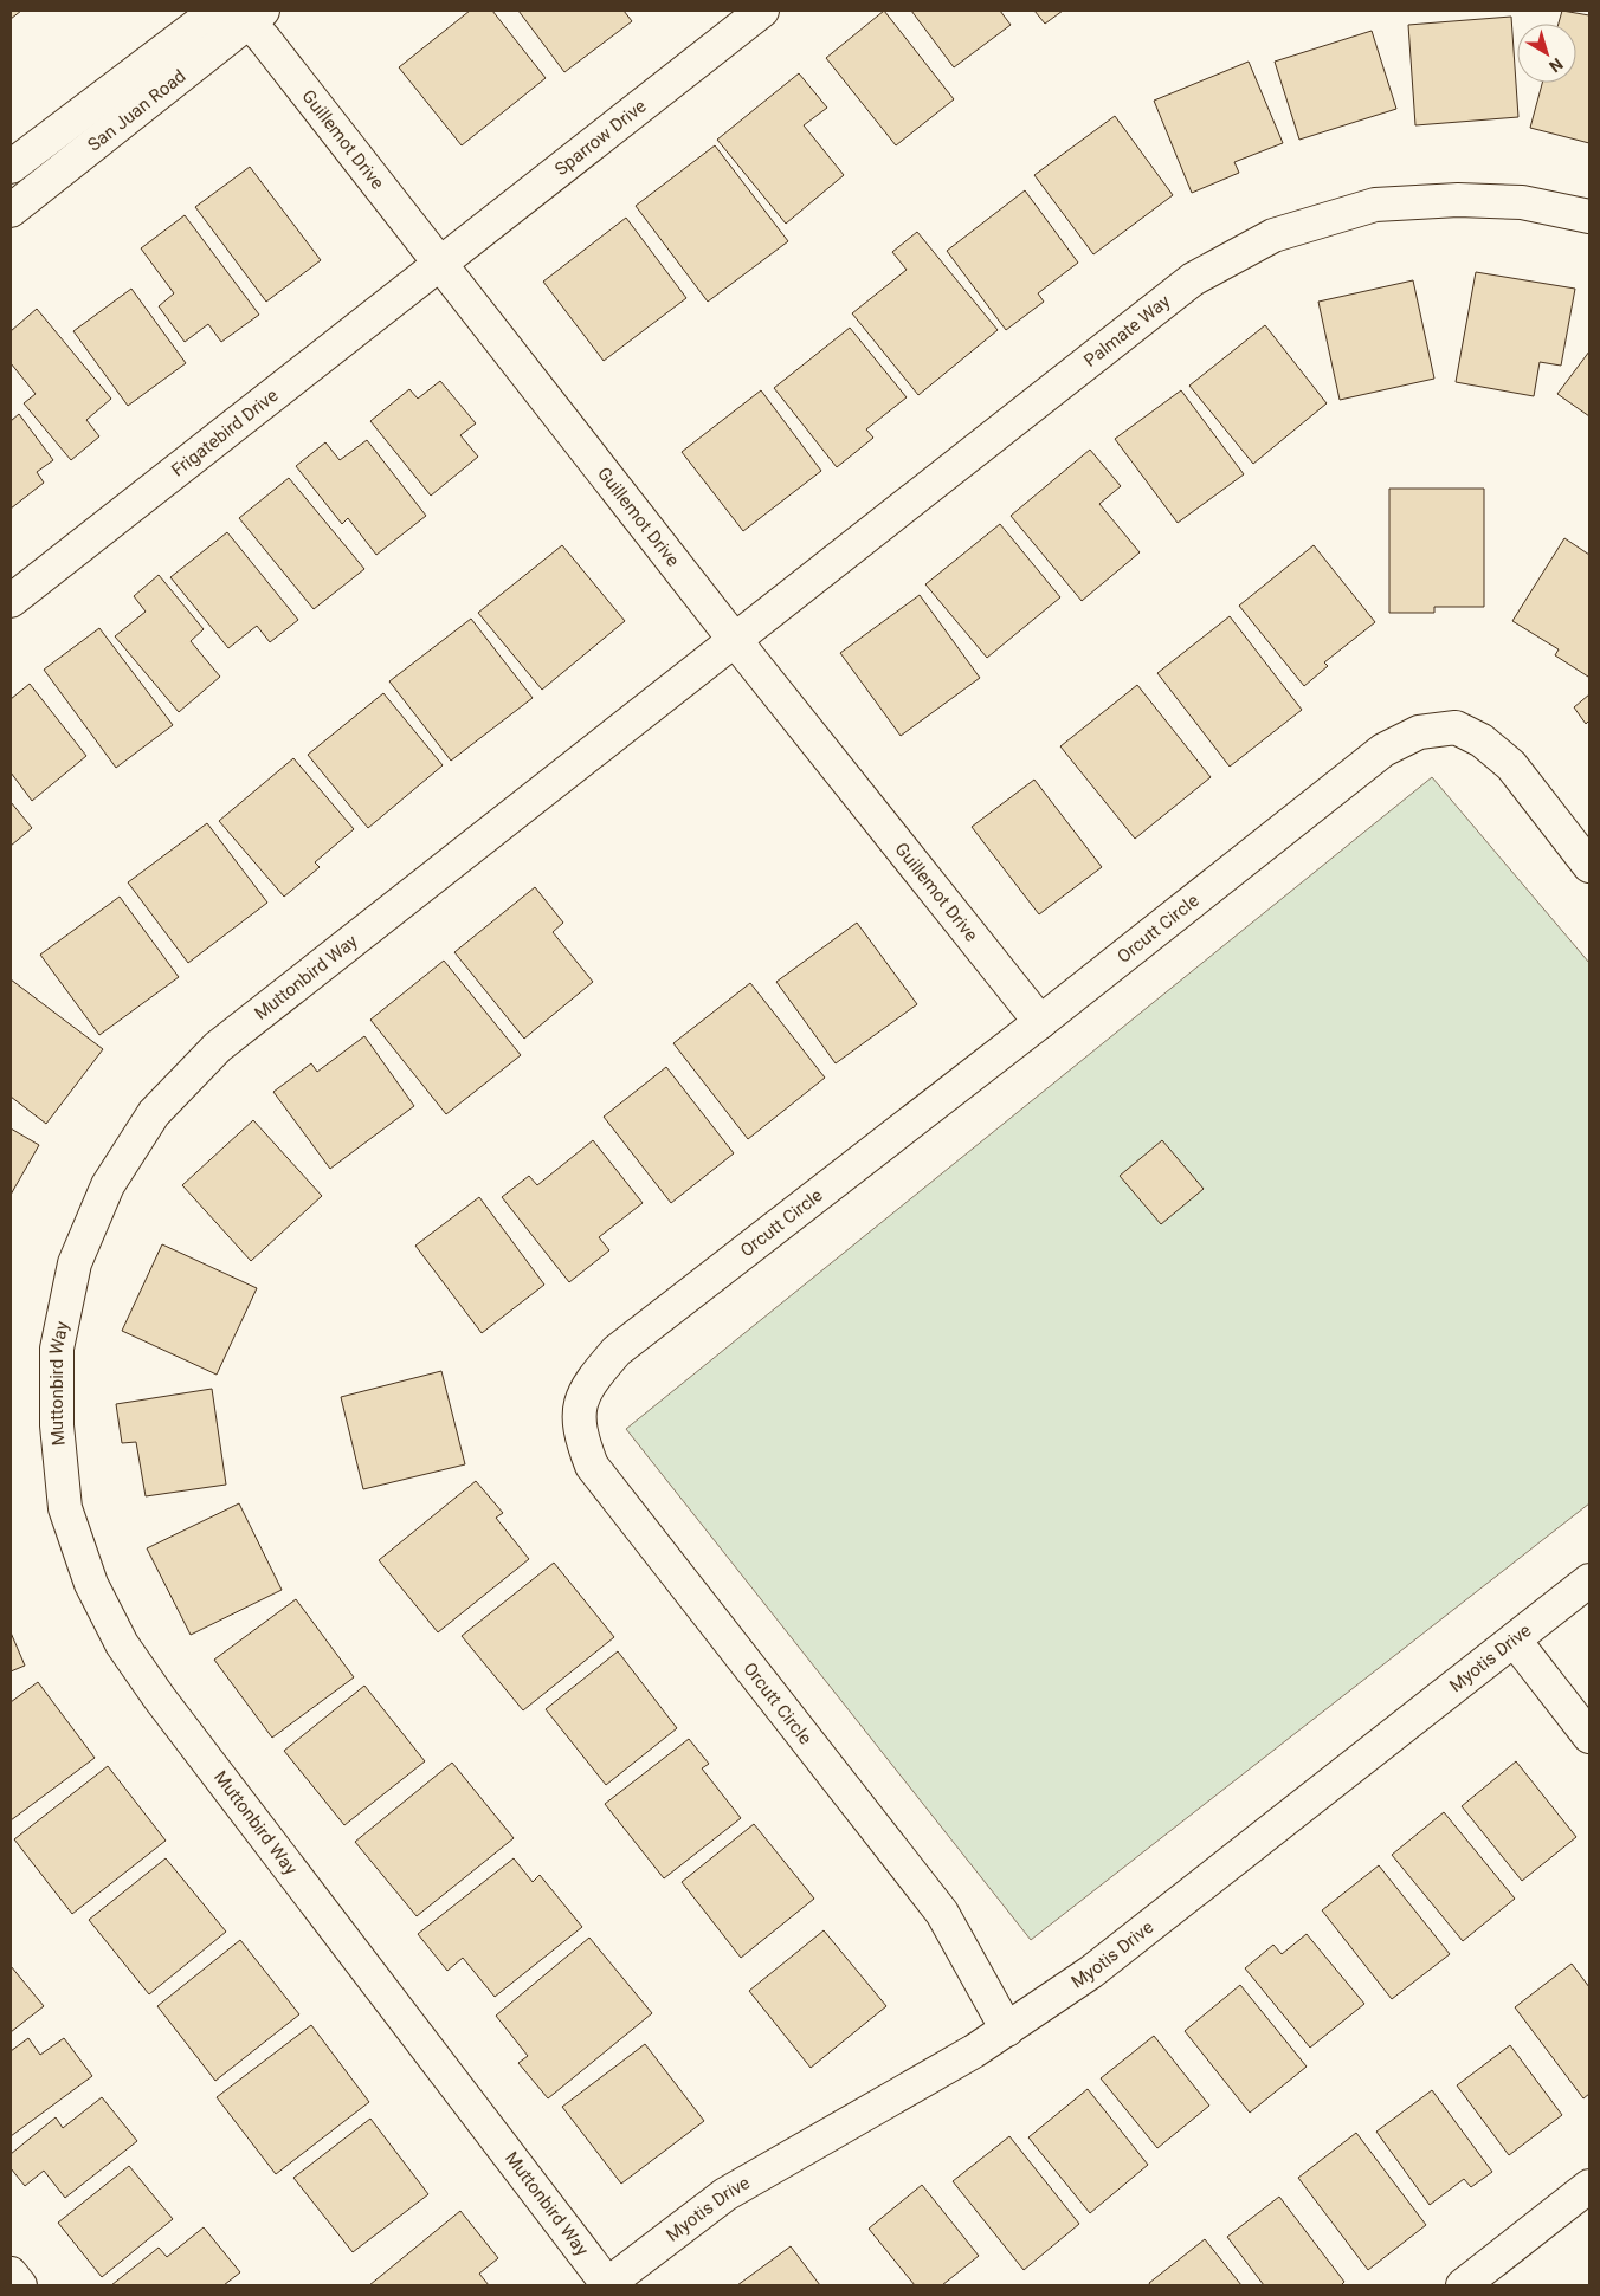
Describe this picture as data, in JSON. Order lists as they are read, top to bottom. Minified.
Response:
{"streets":{"street":["San Juan Road","Sparrow Drive","Guillemot Drive","Palmate Way","Frigatebird Drive","Orcutt Circle","Muttonbird Way","Myotis Drive"]},"crossings":[["San Juan Road","Guillemot Drive"],["Sparrow Drive","Guillemot Drive"],["Sparrow Drive","Frigatebird Drive"],["Guillemot Drive","Palmate Way"],["Guillemot Drive","Frigatebird Drive"],["Guillemot Drive","Orcutt Circle"],["Guillemot Drive","Muttonbird Way"],["Palmate Way","Muttonbird Way"],["Orcutt Circle","Myotis Drive"],["Muttonbird Way","Myotis Drive"]],"north":"bottom right"}
